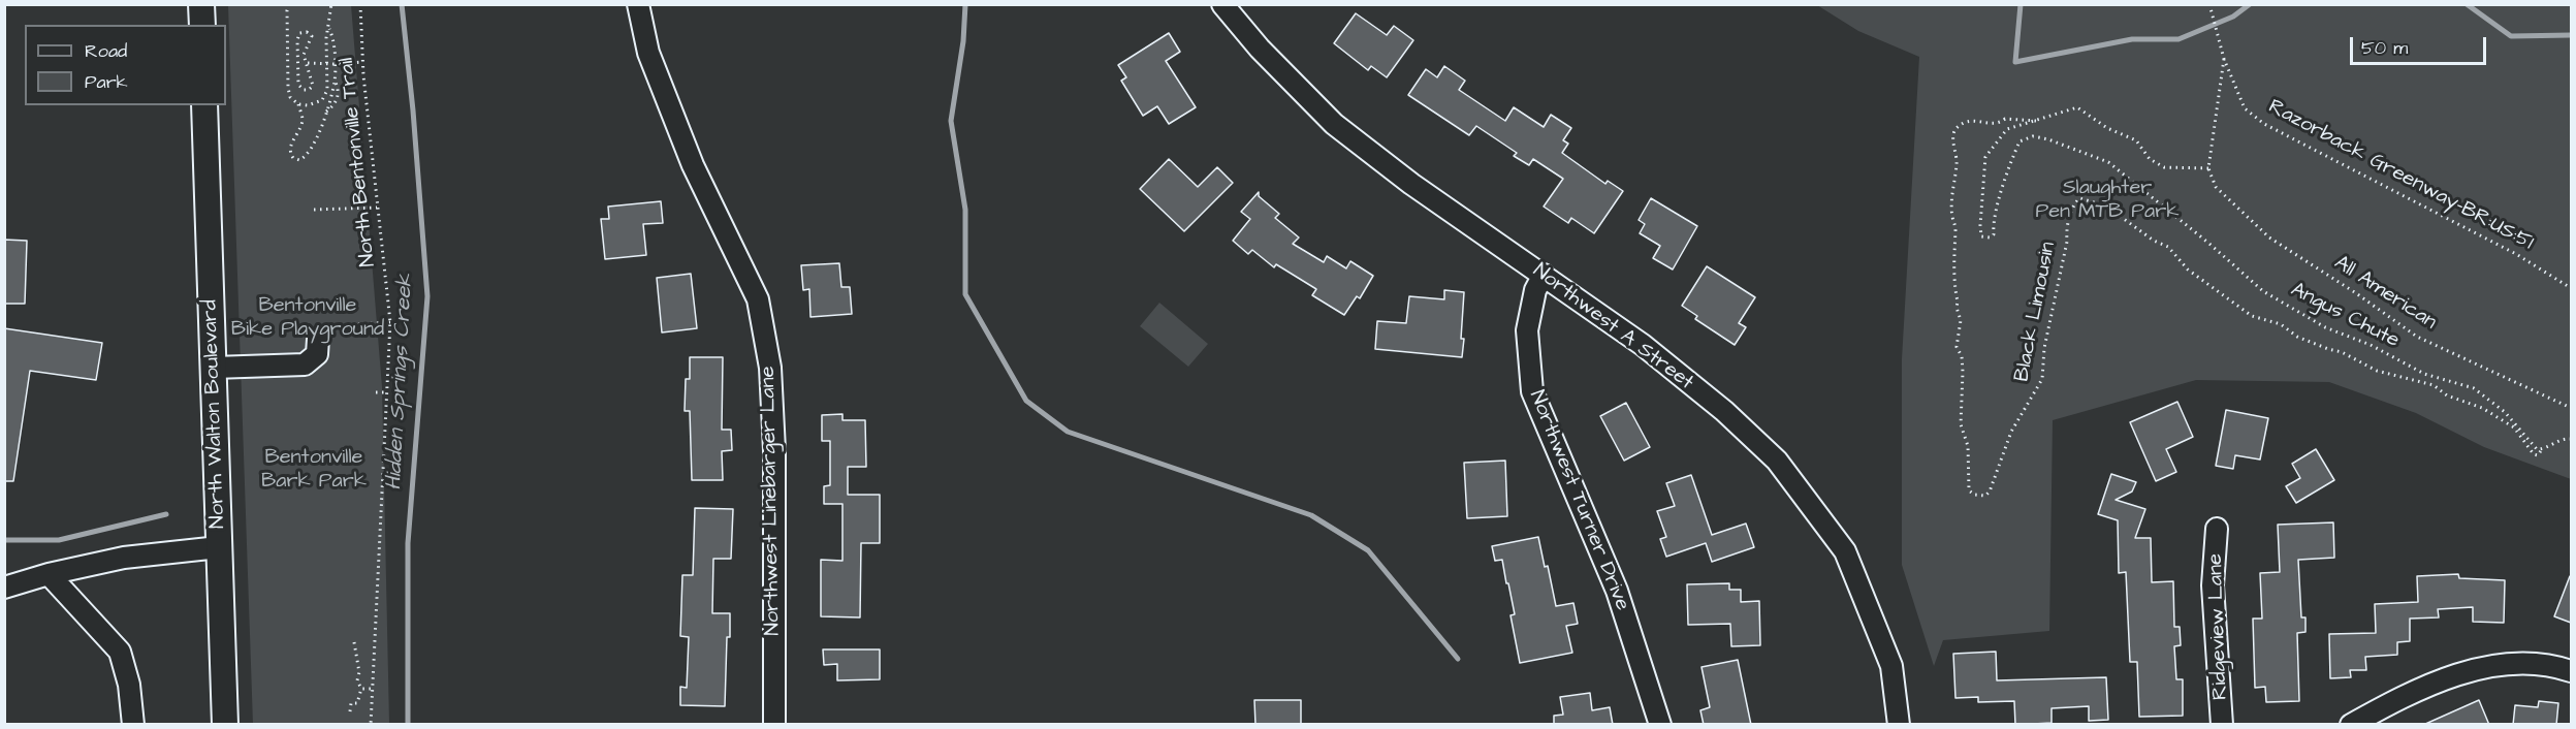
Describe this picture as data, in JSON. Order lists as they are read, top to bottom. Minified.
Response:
{"streets":{"main road":["North Walton Boulevard"],"street":["Northwest A Street","Northwest Linebarger Lane","Northwest Turner Drive","Ridgeview Lane"],"path":["North Bentonville Trail","Razorback Greenway-BR:US:51","All American","Black Limousin","Angus Chute"]},"crossings":[["All American","Angus Chute"],["Black Limousin","Angus Chute"],["Northwest A Street","Northwest Turner Drive"]],"water":["Hidden Springs Creek"],"parks":["Slaughter Pen MTB Park","Bentonville Bike Playground","Bentonville Bark Park"],"legend":["Road","Park"],"scale_bar":"50 m"}
